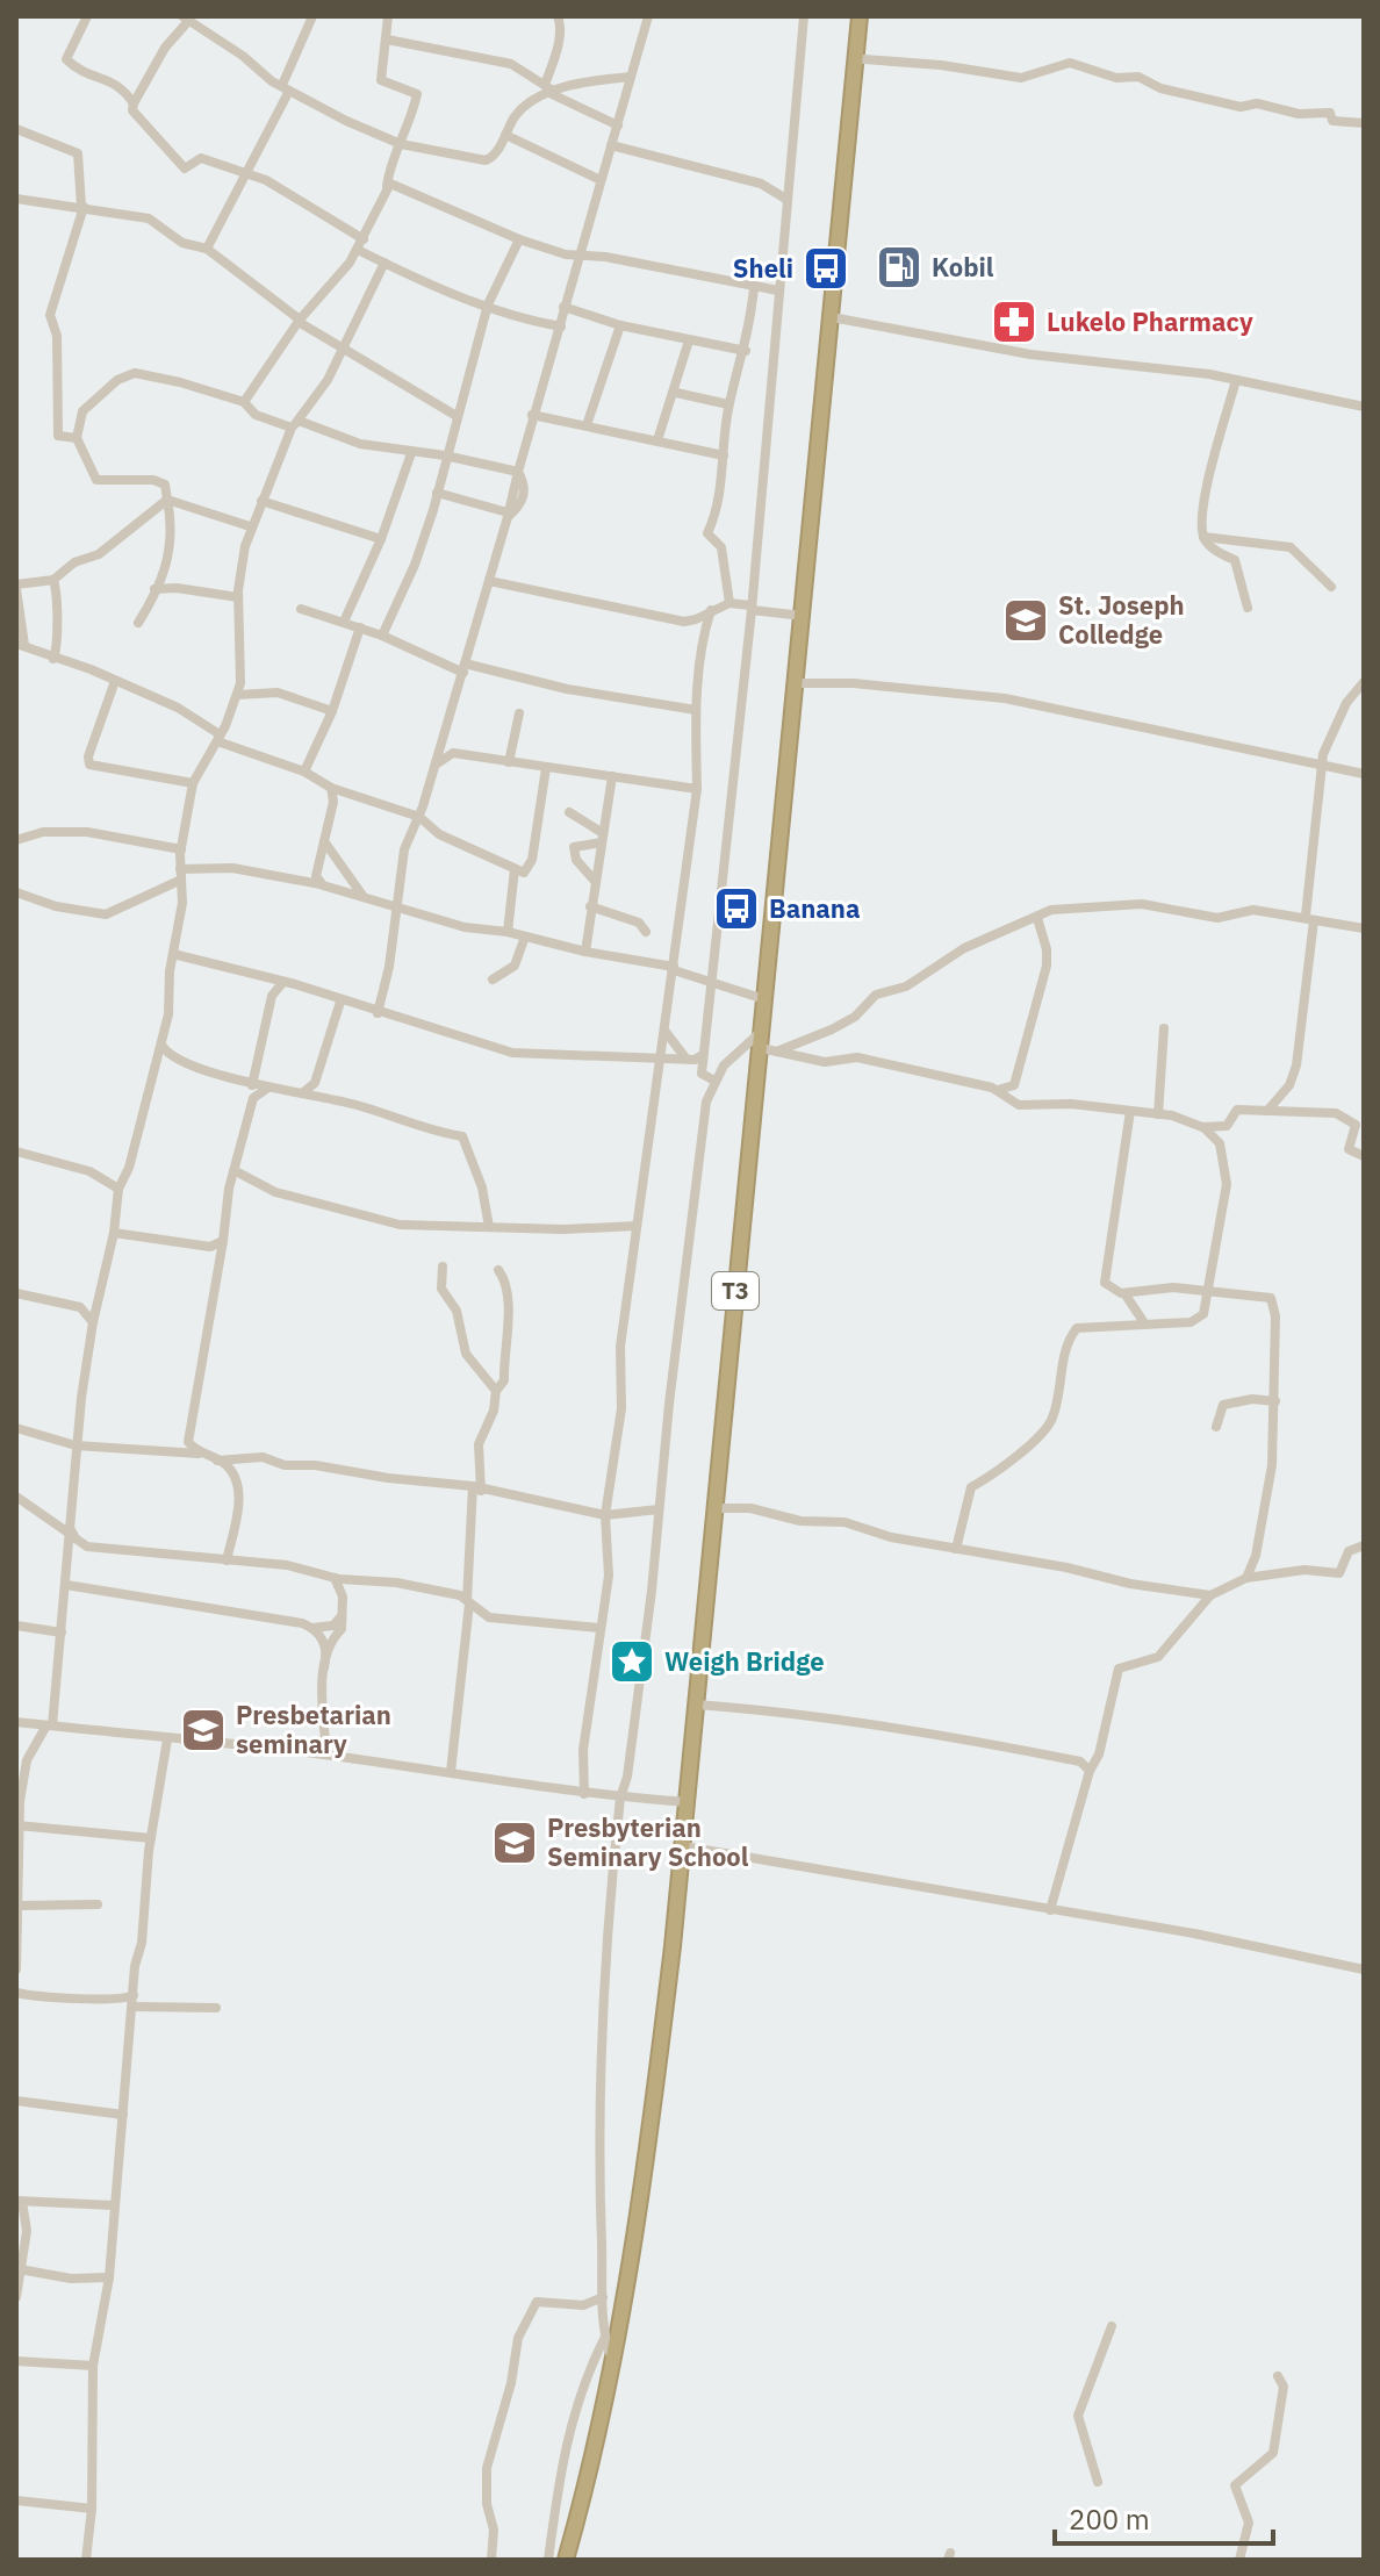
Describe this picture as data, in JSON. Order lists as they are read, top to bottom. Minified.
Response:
{"streets":{"highway":["T3"]},"places":{"fuel station":["Kobil"],"bus stop":["Sheli","Banana"],"pharmacy":["Lukelo Pharmacy"],"school or university":["St. Joseph Colledge","Presbetarian seminary","Presbyterian Seminary School"],"place":["Weigh Bridge"]},"scale_bar":"200 m"}
